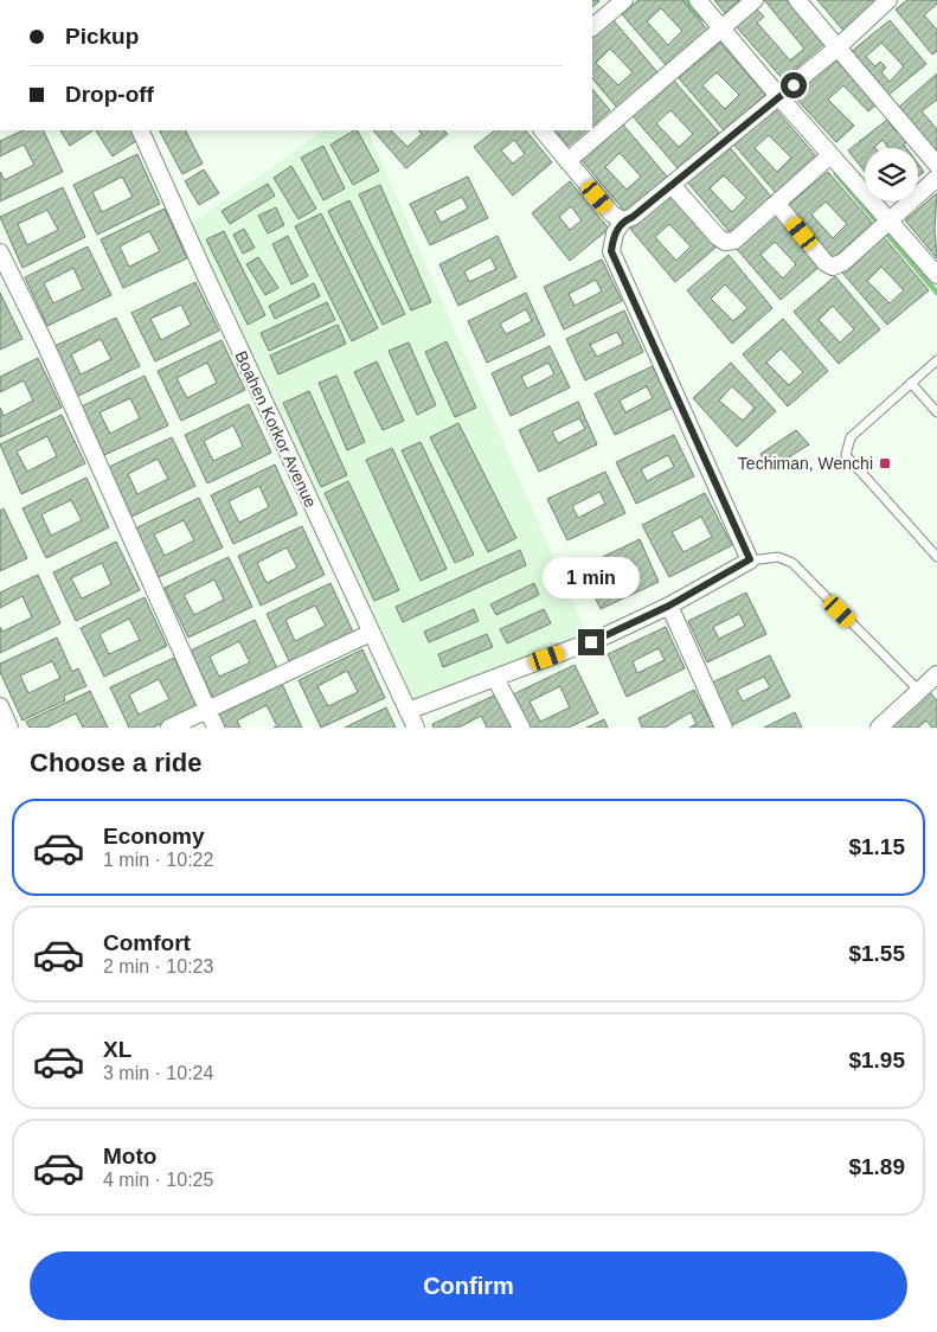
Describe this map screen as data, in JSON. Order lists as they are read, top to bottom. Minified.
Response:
{"streets":{"street":["Boahen Korkor Avenue"]},"places":{"transit":["Techiman, Wenchi"]},"page":{"banner":["Pickup","Drop-off"],"bubble":"1 min","heading":"Choose a ride","list":[{"name":"Economy","note":"1 min · 10:22","value":"$1.15"},{"name":"Comfort","note":"2 min · 10:23","value":"$1.55"},{"name":"XL","note":"3 min · 10:24","value":"$1.95"},{"name":"Moto","note":"4 min · 10:25","value":"$1.89"}],"buttons":"Confirm"}}
